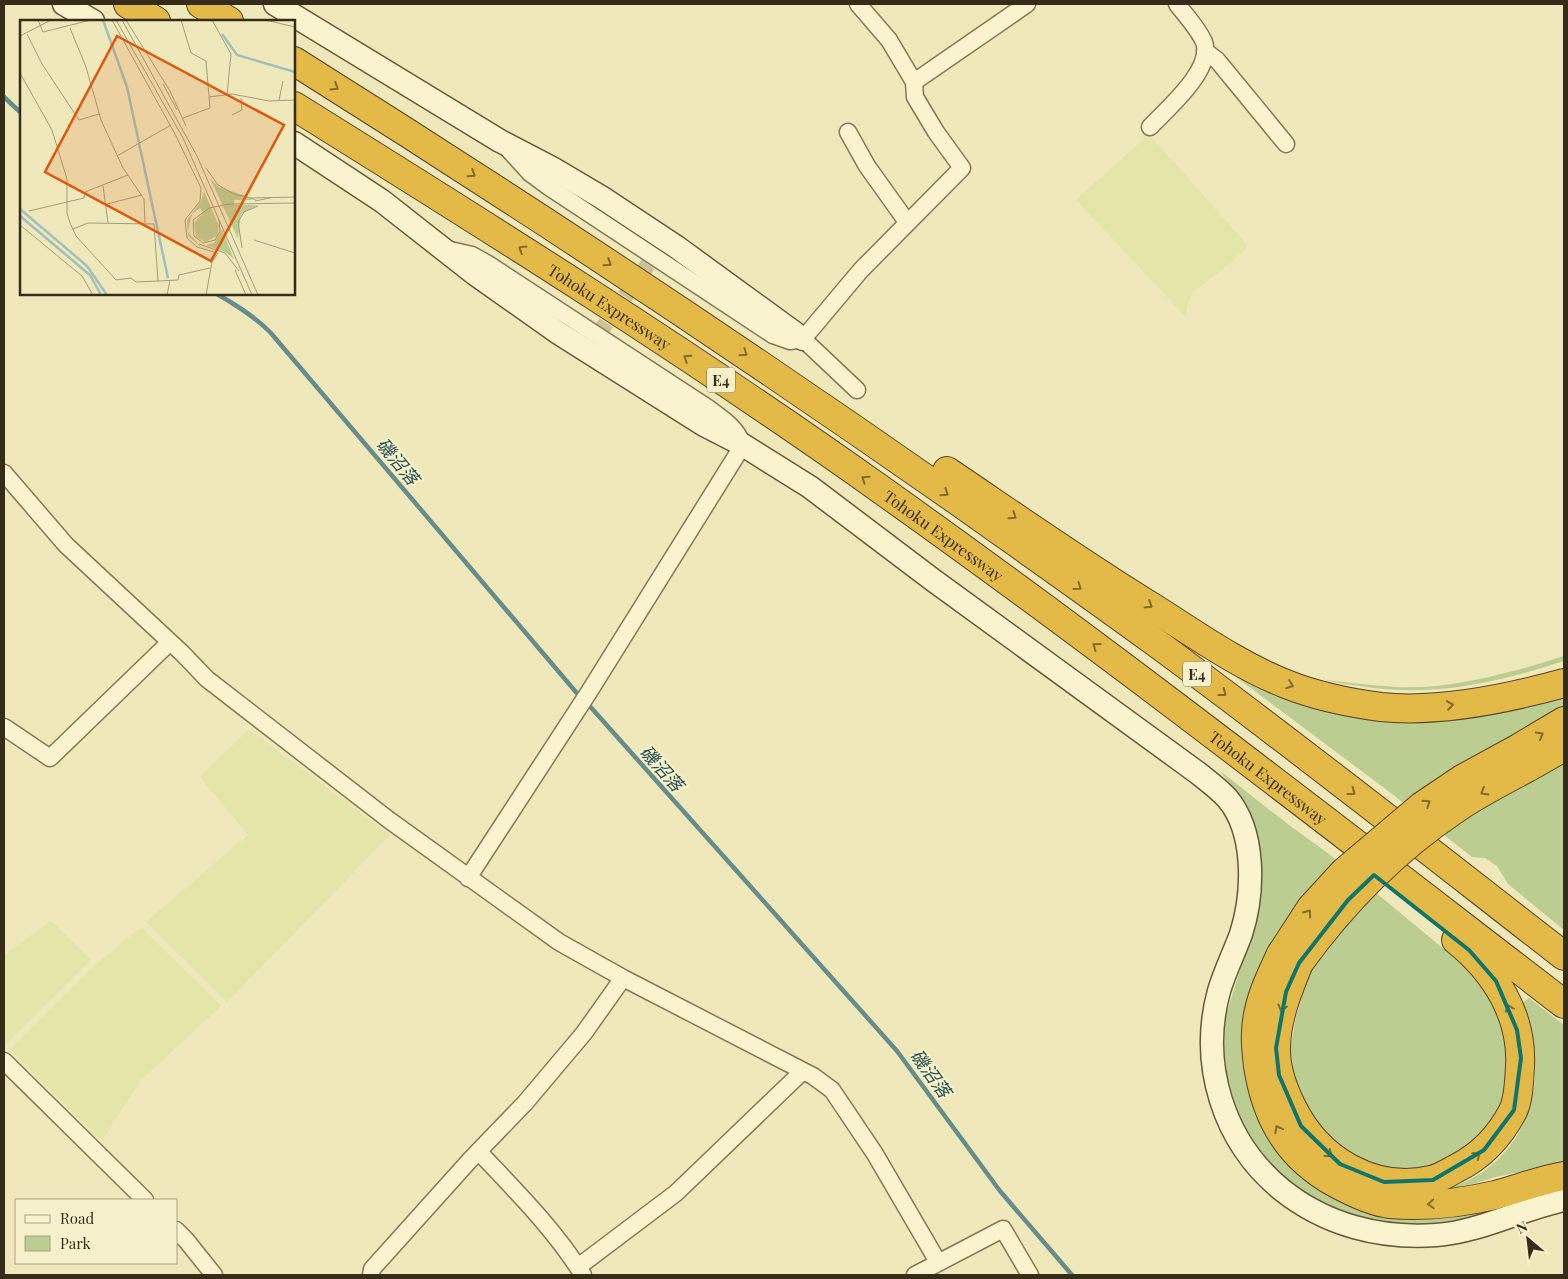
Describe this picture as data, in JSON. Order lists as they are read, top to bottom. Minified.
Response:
{"streets":{"highway":["Tohoku Expressway","E4"]},"water":["磯沼落"],"legend":["Road","Park"],"north":"top left"}
